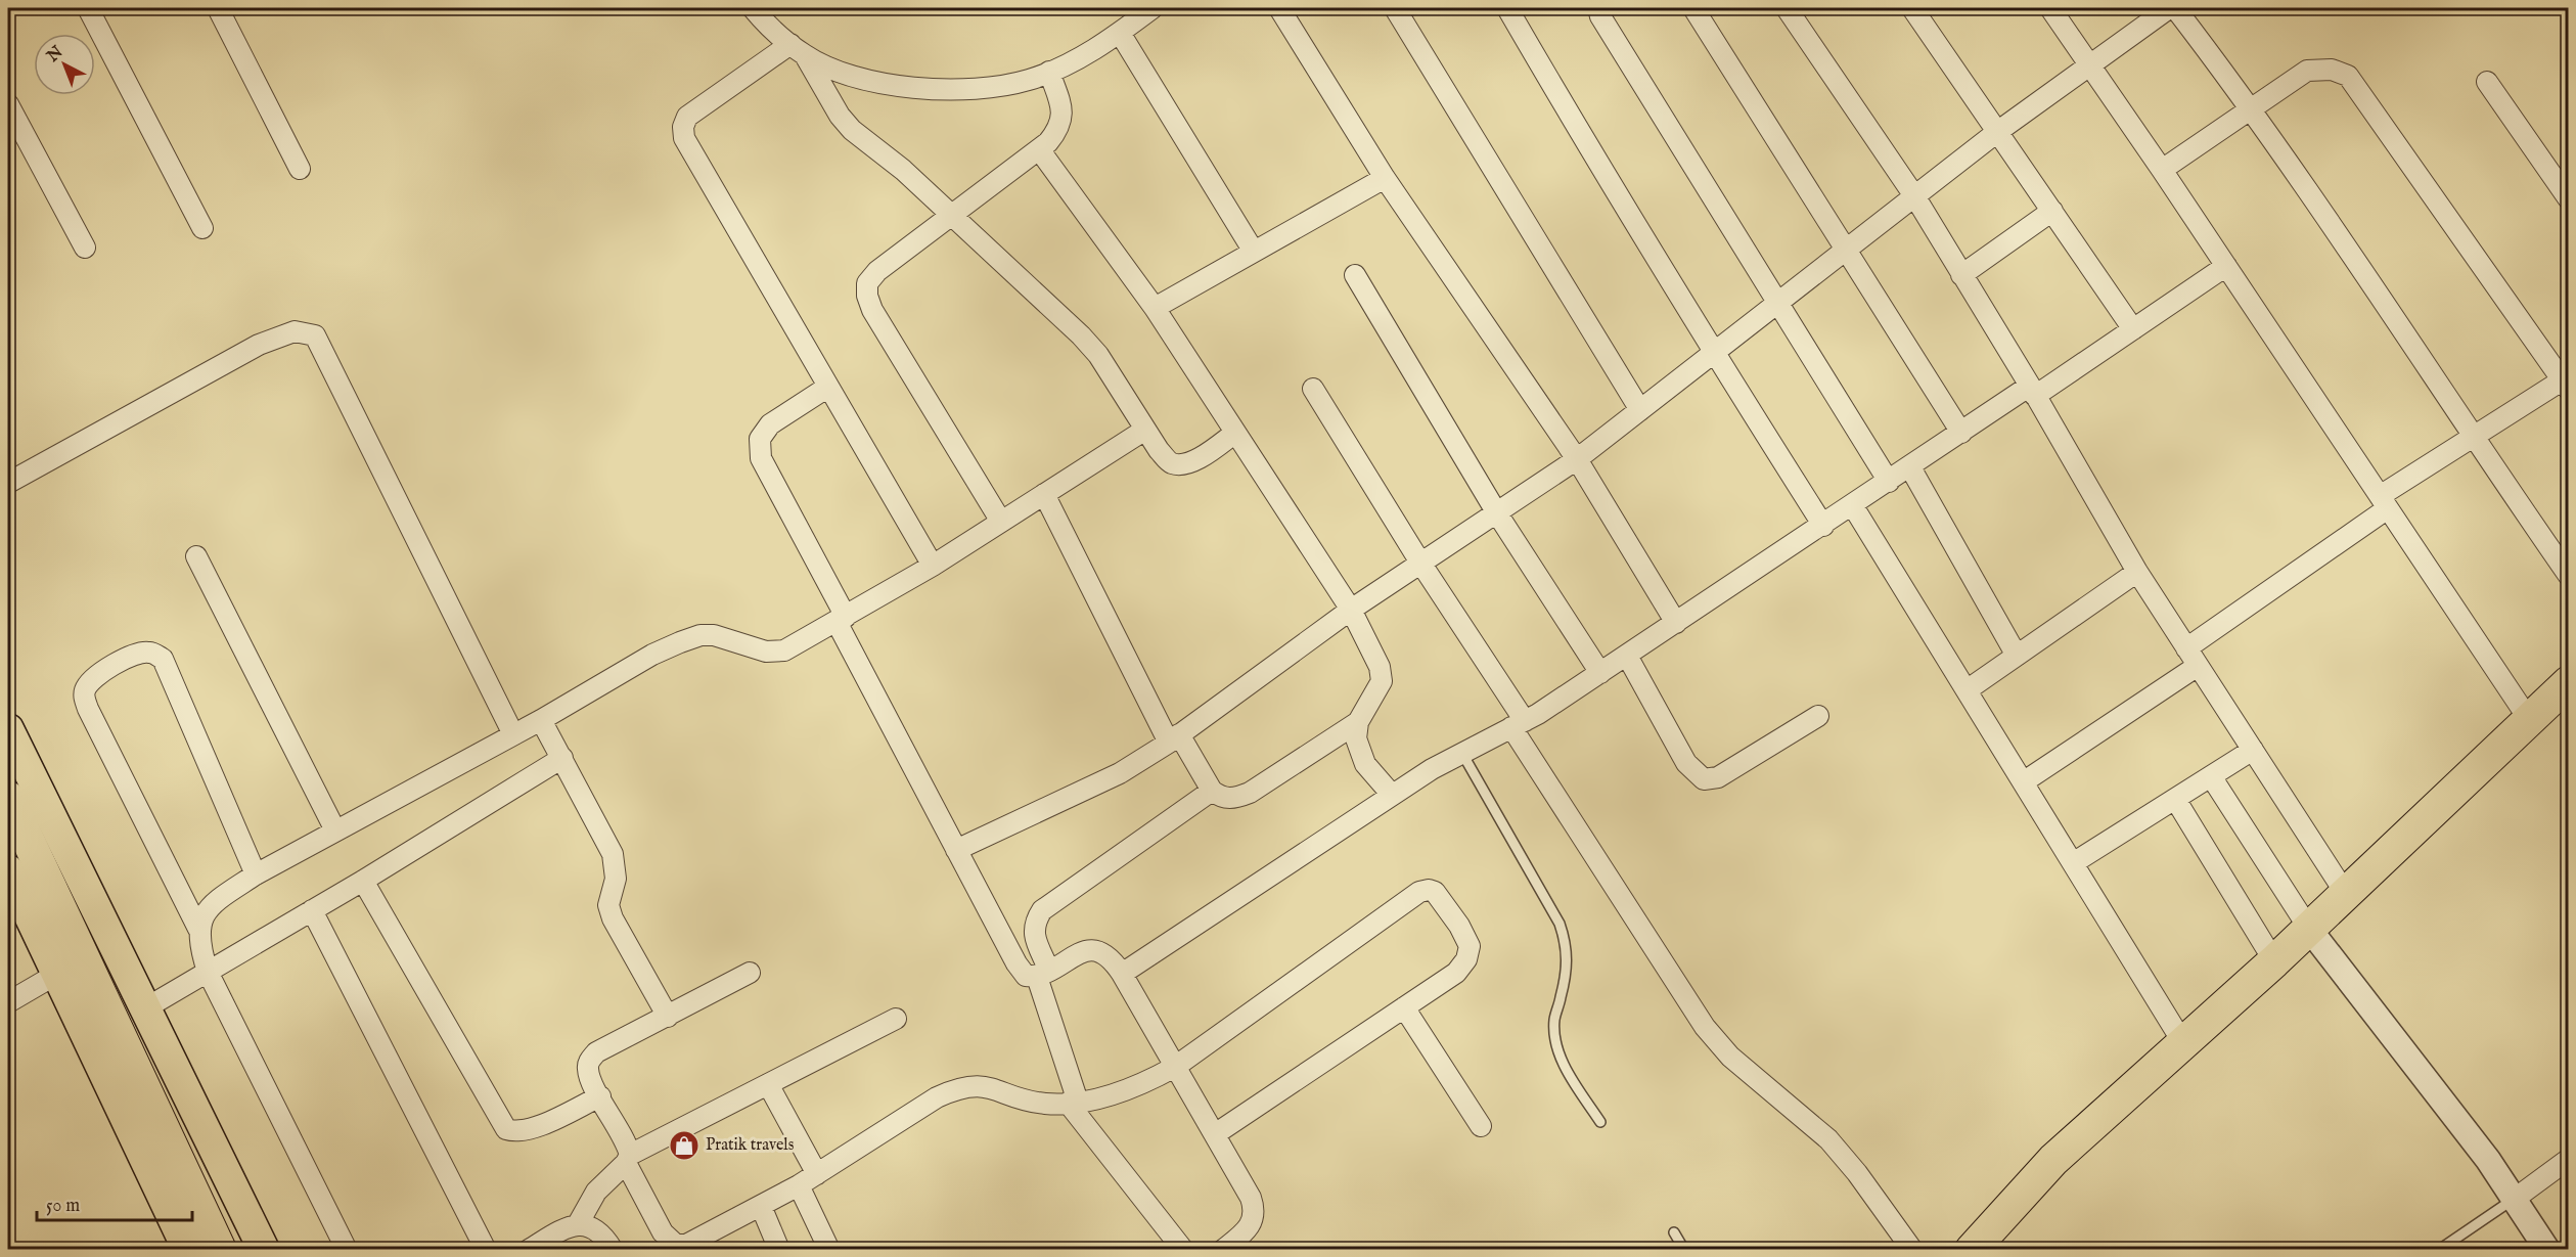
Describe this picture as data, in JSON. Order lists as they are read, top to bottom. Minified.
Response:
{"places":{"shop":["Pratik travels"]},"scale_bar":"50 m","north":"top left"}
